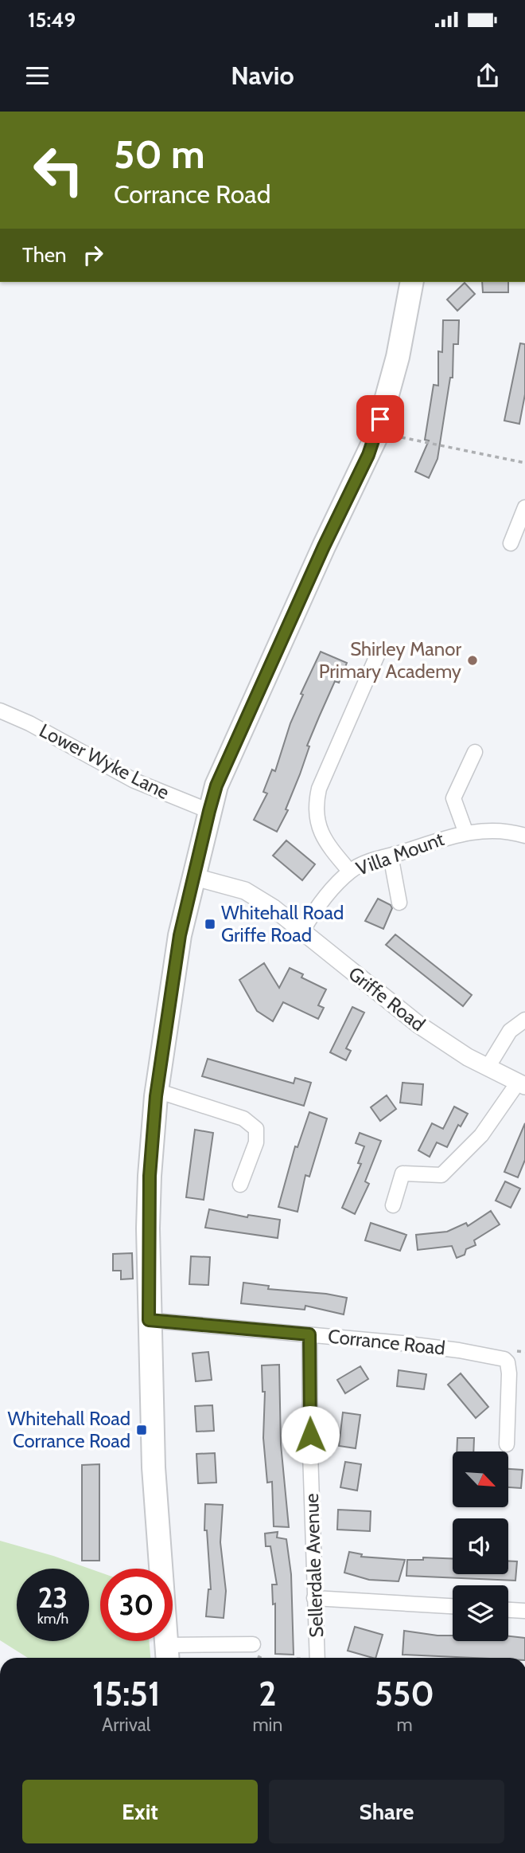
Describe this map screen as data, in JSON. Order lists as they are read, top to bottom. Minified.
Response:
{"streets":{"street":["Lower Wyke Lane","Villa Mount","Griffe Road","Corrance Road","Sellerdale Avenue"]},"crossings":[["Villa Mount","Griffe Road"],["Corrance Road","Sellerdale Avenue"]],"places":{"other":["Shirley Manor Primary Academy"],"transit":["Whitehall Road Griffe Road","Whitehall Road Corrance Road"]},"north":"bottom right","page":{"status":"15:49","header":"Navio","turn":["50 m","Corrance Road"],"then":"Then","speed":"23 km/h","limit":"30","eta":["15:51","Arrival","2","min","550","m"],"buttons":["Exit","Share"]}}
